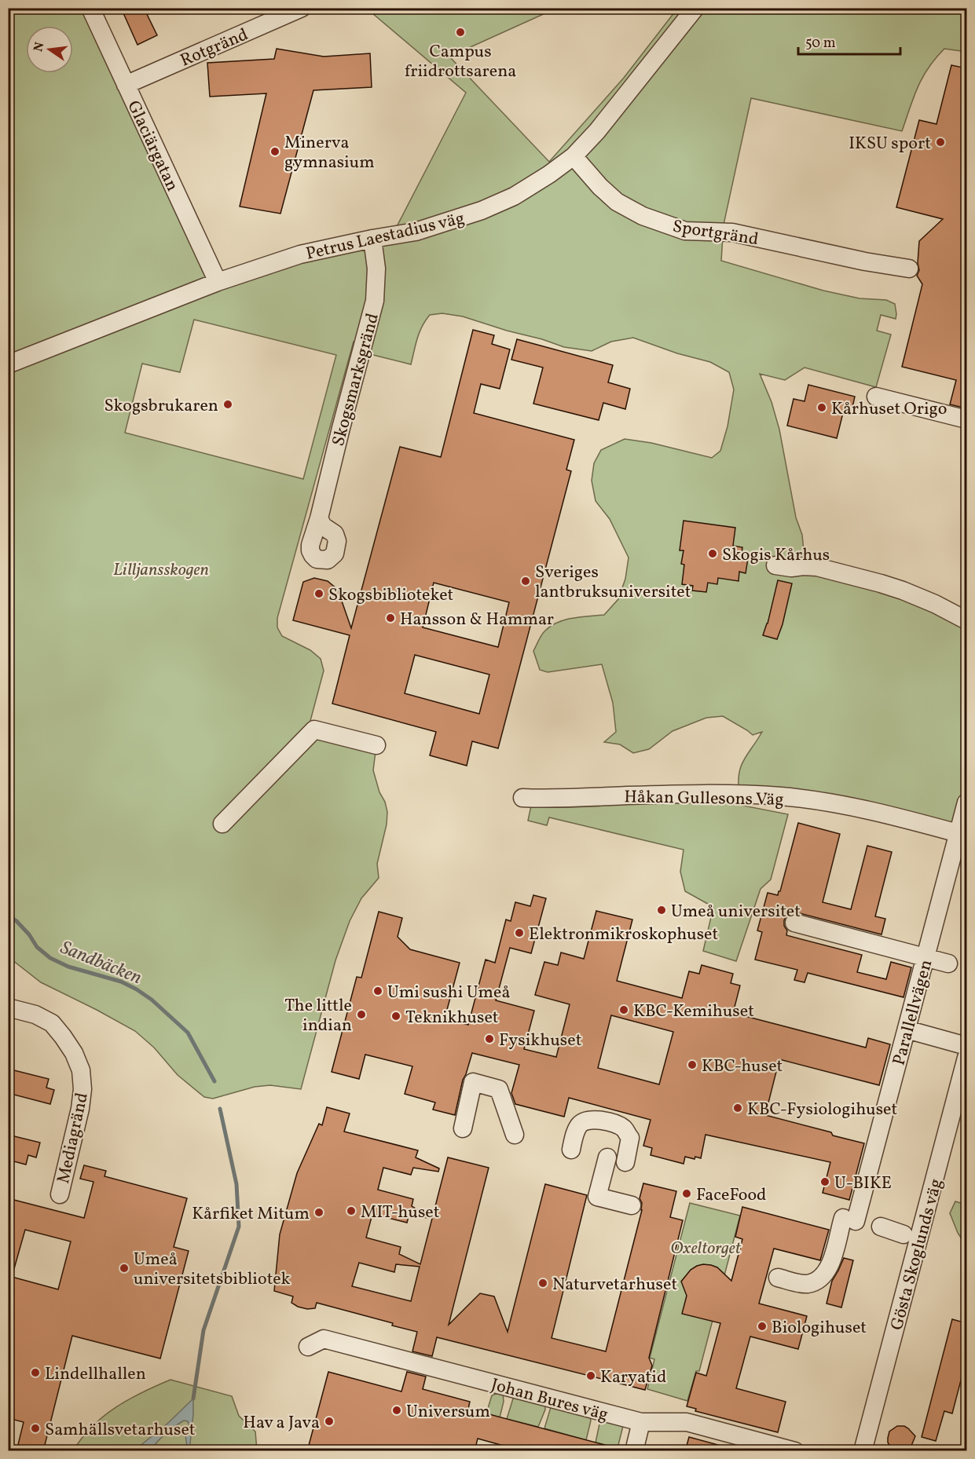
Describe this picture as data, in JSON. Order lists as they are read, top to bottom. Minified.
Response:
{"streets":{"street":["Rotgränd","Glaciärgatan","Sportgränd","Petrus Laestadius väg","Skogsmarksgränd","Håkan Gullesons Väg","Parallellvägen","Mediagränd","Gösta Skoglunds väg","Johan Bures väg"]},"crossings":[["Rotgränd","Glaciärgatan"],["Glaciärgatan","Petrus Laestadius väg"],["Sportgränd","Petrus Laestadius väg"],["Petrus Laestadius väg","Skogsmarksgränd"],["Håkan Gullesons Väg","Parallellvägen"]],"water":["Sandbäcken"],"parks":["Lilljansskogen","Oxeltorget"],"places":["Campus friidrottsarena","IKSU sport","Minerva gymnasium","Skogsbrukaren","Kårhuset Origo","Skogis Kårhus","Sveriges lantbruksuniversitet","Skogsbiblioteket","Hansson & Hammar","Umeå universitet","Elektronmikroskophuset","Umi sushi Umeå","KBC-Kemihuset","The little indian","Teknikhuset","Fysikhuset","KBC-huset","KBC-Fysiologihuset","U-BIKE","FaceFood","MIT-huset","Kårfiket Mitum","Umeå universitetsbibliotek","Naturvetarhuset","Biologihuset","Lindellhallen","Karyatid","Universum","Hav a Java","Samhällsvetarhuset"],"scale_bar":"50 m","north":"left"}
